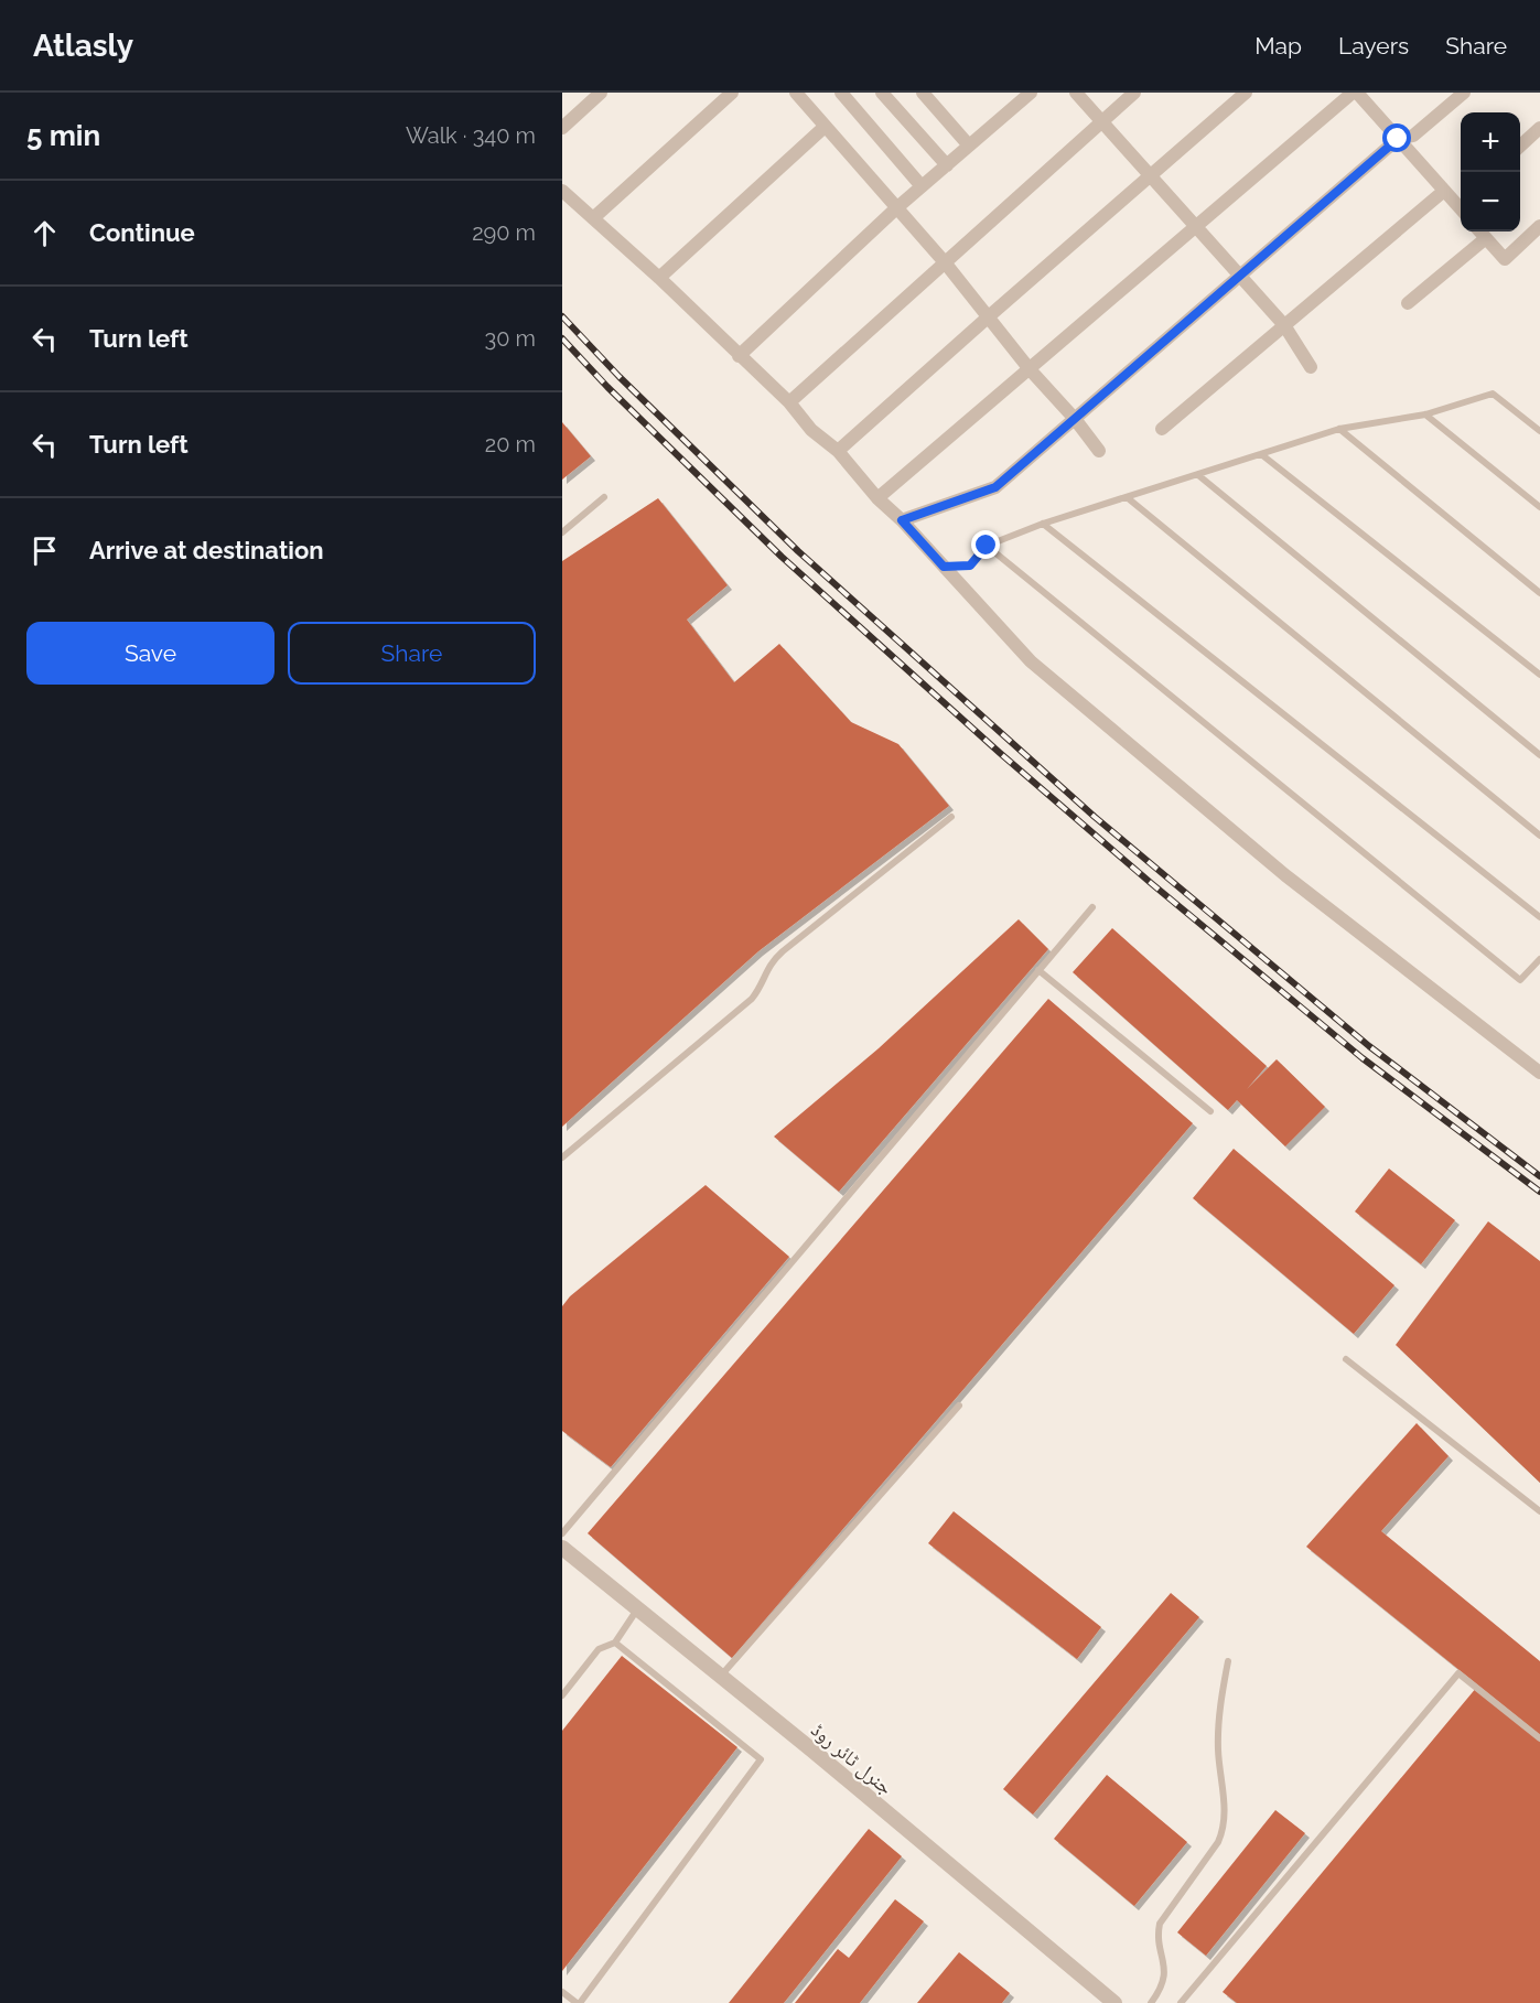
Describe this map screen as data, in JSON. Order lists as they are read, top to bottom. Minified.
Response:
{"streets":{"street":["جنرل ٹائر روڈ"]},"page":{"header":"Atlasly","nav":["Map","Layers","Share"],"heading":["5 min","Walk · 340 m"],"map_buttons":["+","−"],"list":[["Continue","290 m"],["Turn left","30 m"],["Turn left","20 m"],"Arrive at destination"],"buttons":["Save","Share"]}}
